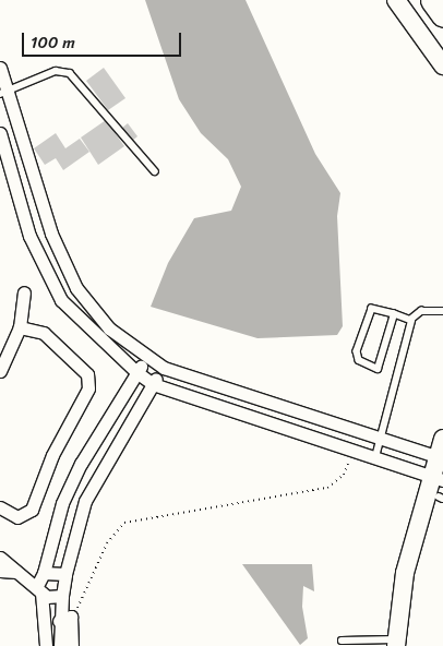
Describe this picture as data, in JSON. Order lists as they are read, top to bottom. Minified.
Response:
{"scale_bar":"100 m"}
